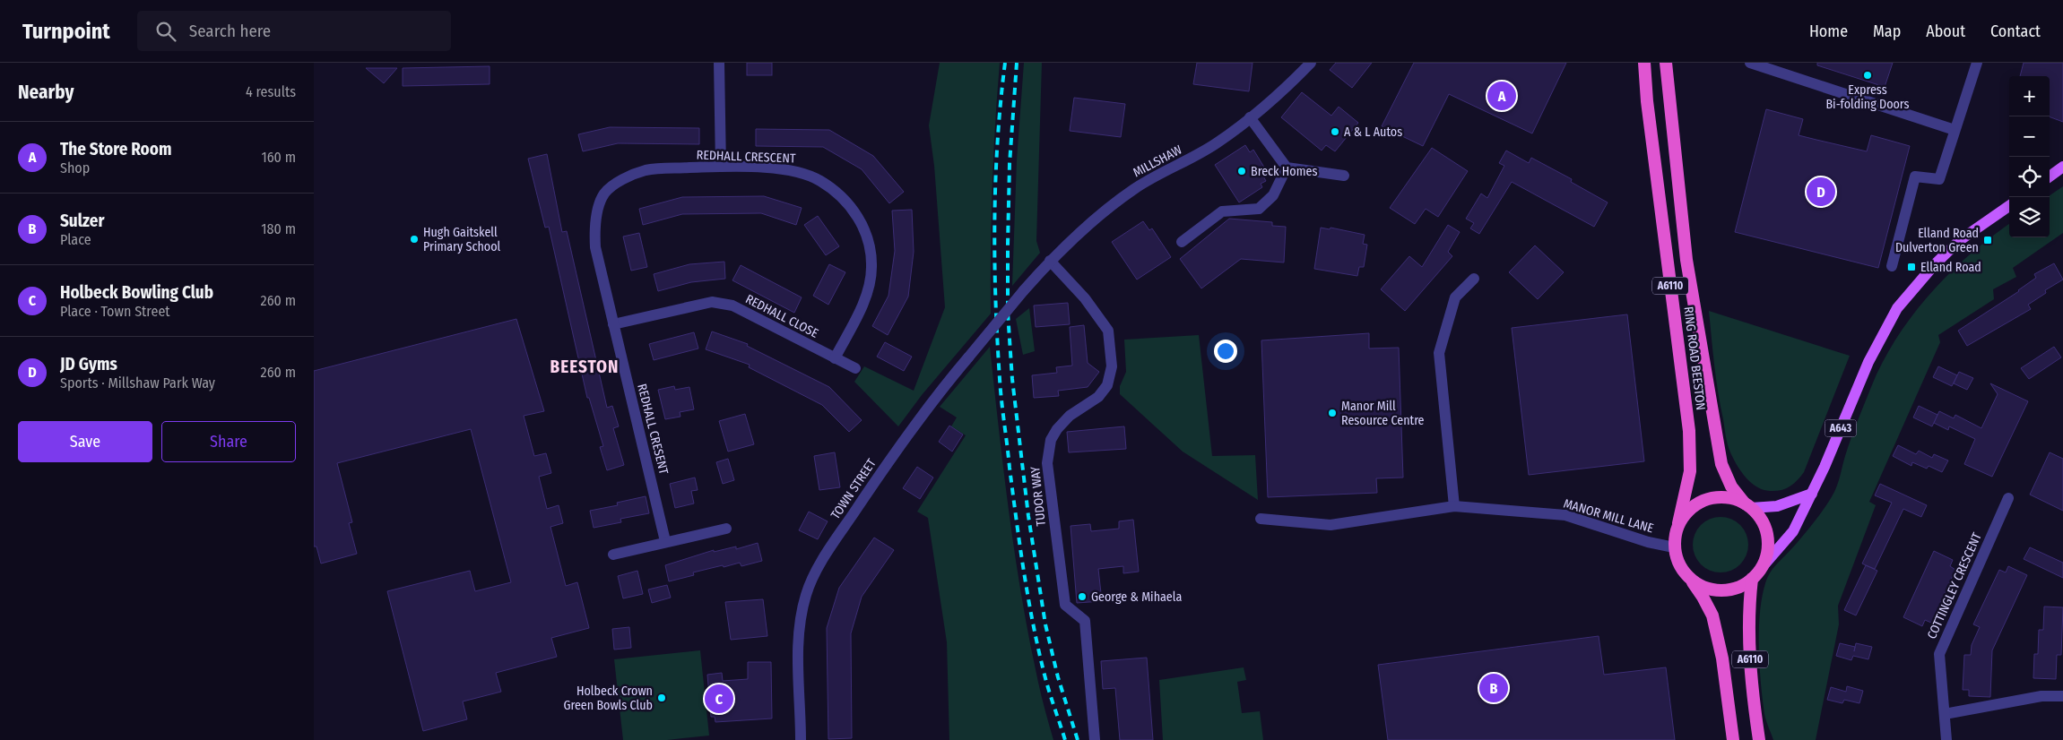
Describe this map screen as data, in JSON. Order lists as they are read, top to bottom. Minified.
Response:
{"streets":{"highway":["A6110","RING ROAD BEESTON"],"main road":["A643"],"street":["REDHALL CRESCENT","MILLSHAW","REDHALL CLOSE","REDHALL CRESENT","TOWN STREET","TUDOR WAY","MANOR MILL LANE","COTTINGLEY CRESCENT"]},"crossings":[["REDHALL CRESCENT","REDHALL CLOSE"],["REDHALL CRESCENT","REDHALL CRESENT"],["MILLSHAW","TOWN STREET"],["MILLSHAW","TUDOR WAY"],["A6110","RING ROAD BEESTON"],["A6110","A643"],["A6110","MANOR MILL LANE"],["REDHALL CLOSE","REDHALL CRESENT"],["RING ROAD BEESTON","A643"],["RING ROAD BEESTON","MANOR MILL LANE"],["A643","MANOR MILL LANE"]],"districts":["BEESTON"],"places":{"other":["Express Bi-folding Doors","A & L Autos","Breck Homes","Hugh Gaitskell Primary School","Manor Mill Resource Centre","George & Mihaela","Holbeck Crown Green Bowls Club"],"transit":["Elland Road Dulverton Green","Elland Road"]},"page":{"header":"Turnpoint","search":"Search here","nav":["Home","Map","About","Contact"],"heading":["Nearby","4 results"],"map_buttons":["+","−"],"pins":["A","D","B","C"],"list":[{"mark":"A","name":"The Store Room","note":"Shop","value":"160 m"},{"mark":"B","name":"Sulzer","note":"Place","value":"180 m"},{"mark":"C","name":"Holbeck Bowling Club","note":"Place · Town Street","value":"260 m"},{"mark":"D","name":"JD Gyms","note":"Sports · Millshaw Park Way","value":"260 m"}],"buttons":["Save","Share"]}}
